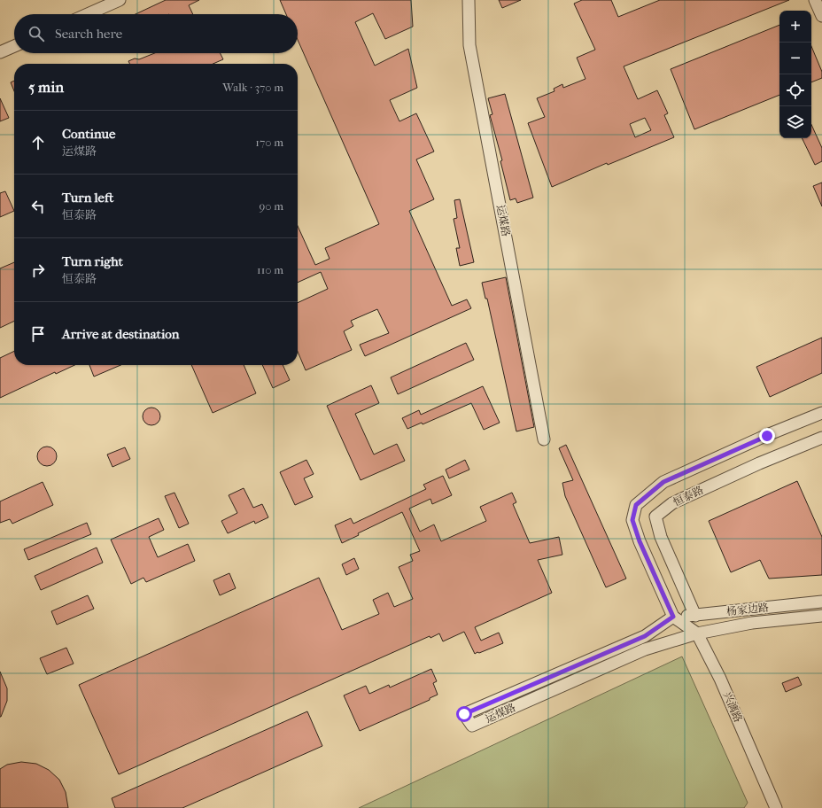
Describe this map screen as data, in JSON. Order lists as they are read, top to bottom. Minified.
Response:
{"streets":{"street":["运煤路","恒泰路","杨家边路","兴漓路"]},"crossings":[["运煤路","杨家边路"],["运煤路","兴漓路"],["恒泰路","杨家边路"],["杨家边路","兴漓路"]],"page":{"map_buttons":["+","−"],"search":"Search here","heading":["5 min","Walk · 370 m"],"list":[["Continue","运煤路","170 m"],["Turn left","恒泰路","90 m"],["Turn right","恒泰路","110 m"],"Arrive at destination"]}}
